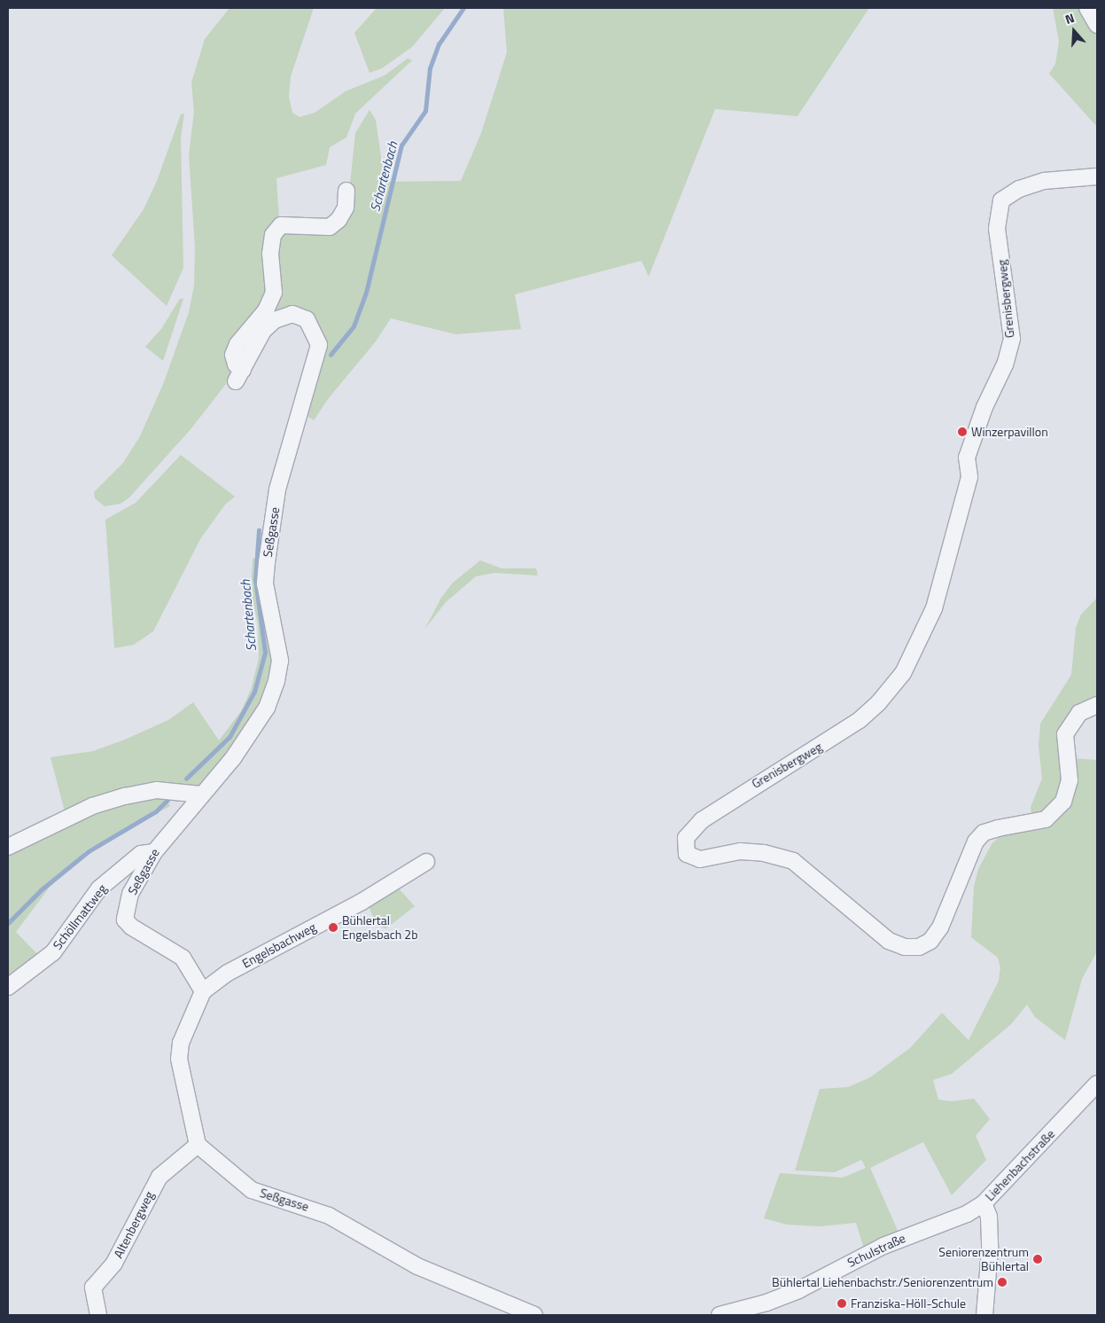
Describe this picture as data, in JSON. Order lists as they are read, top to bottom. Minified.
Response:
{"streets":{"street":["Grenisbergweg","Seßgasse","Schöllmattweg","Engelsbachweg","Liehenbachstraße","Altenbergweg","Schulstraße"]},"crossings":[["Seßgasse","Schöllmattweg"],["Seßgasse","Engelsbachweg"],["Seßgasse","Altenbergweg"],["Liehenbachstraße","Schulstraße"]],"water":["Schartenbach"],"places":["Winzerpavillon","Bühlertal Engelsbach 2b","Seniorenzentrum Bühlertal","Bühlertal Liehenbachstr./Seniorenzentrum","Franziska-Höll-Schule"],"north":"top"}
